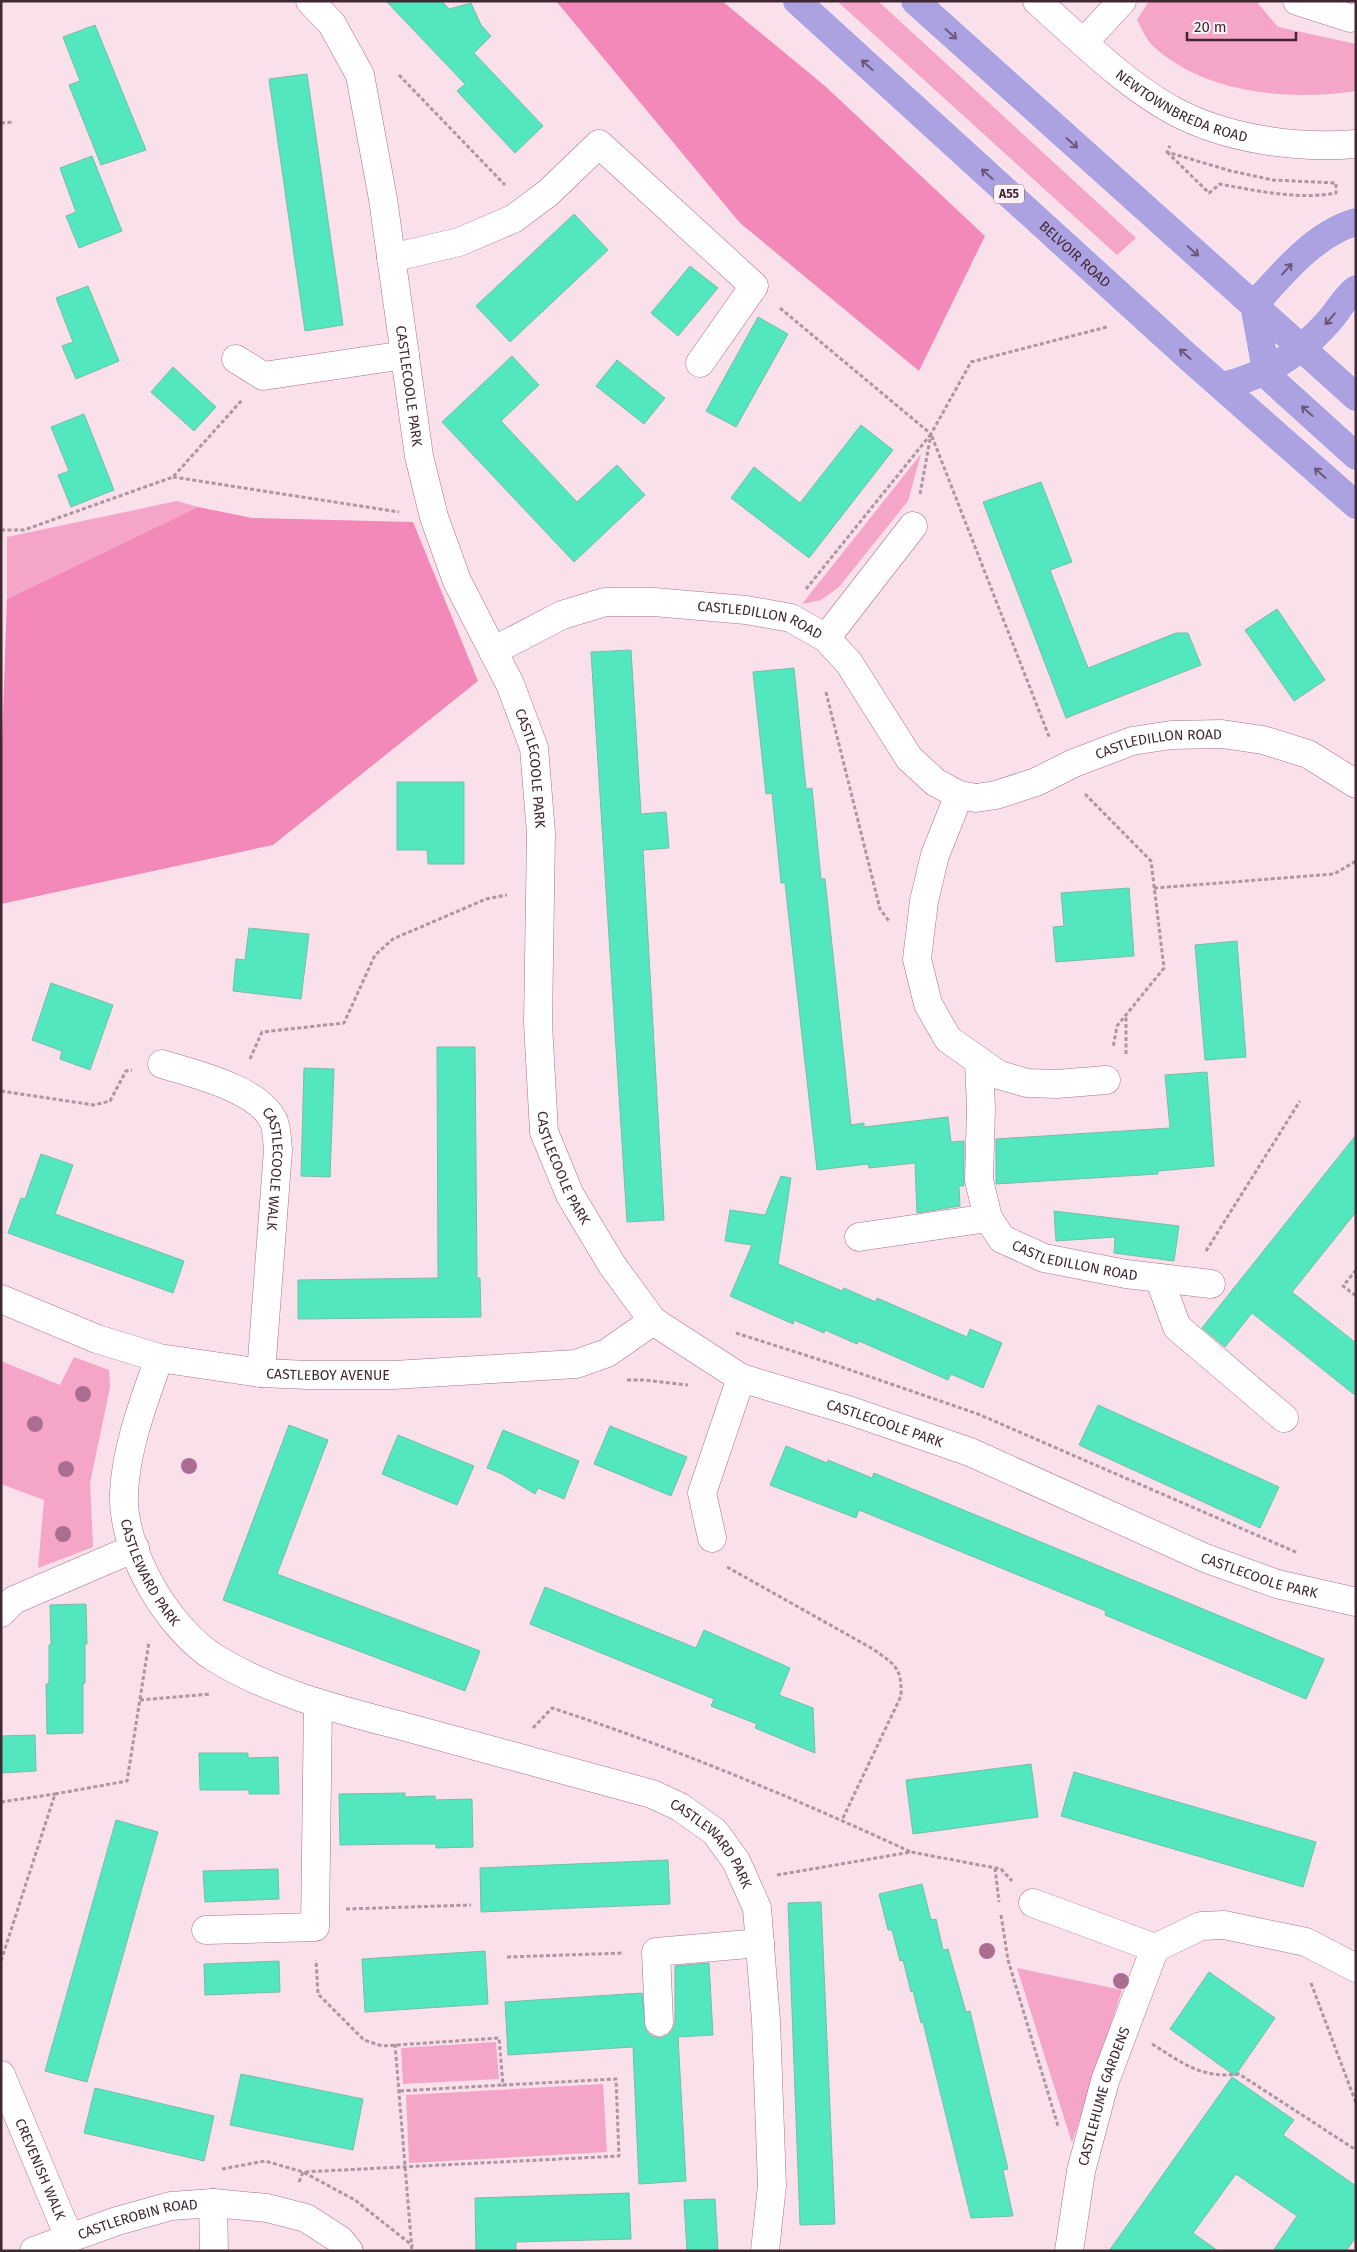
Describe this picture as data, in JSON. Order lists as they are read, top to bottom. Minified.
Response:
{"streets":{"highway":["A55","BELVOIR ROAD"],"street":["NEWTOWNBREDA ROAD","CASTLECOOLE PARK","CASTLEDILLON ROAD","CASTLECOOLE WALK","CASTLEBOY AVENUE","CASTLEWARD PARK","CASTLEHUME GARDENS","CREVENISH WALK","CASTLEROBIN ROAD"]},"crossings":[["CASTLECOOLE PARK","CASTLEDILLON ROAD"],["CASTLECOOLE PARK","CASTLEBOY AVENUE"],["CASTLECOOLE WALK","CASTLEBOY AVENUE"],["CASTLEBOY AVENUE","CASTLEWARD PARK"],["CREVENISH WALK","CASTLEROBIN ROAD"]],"scale_bar":"20 m"}
